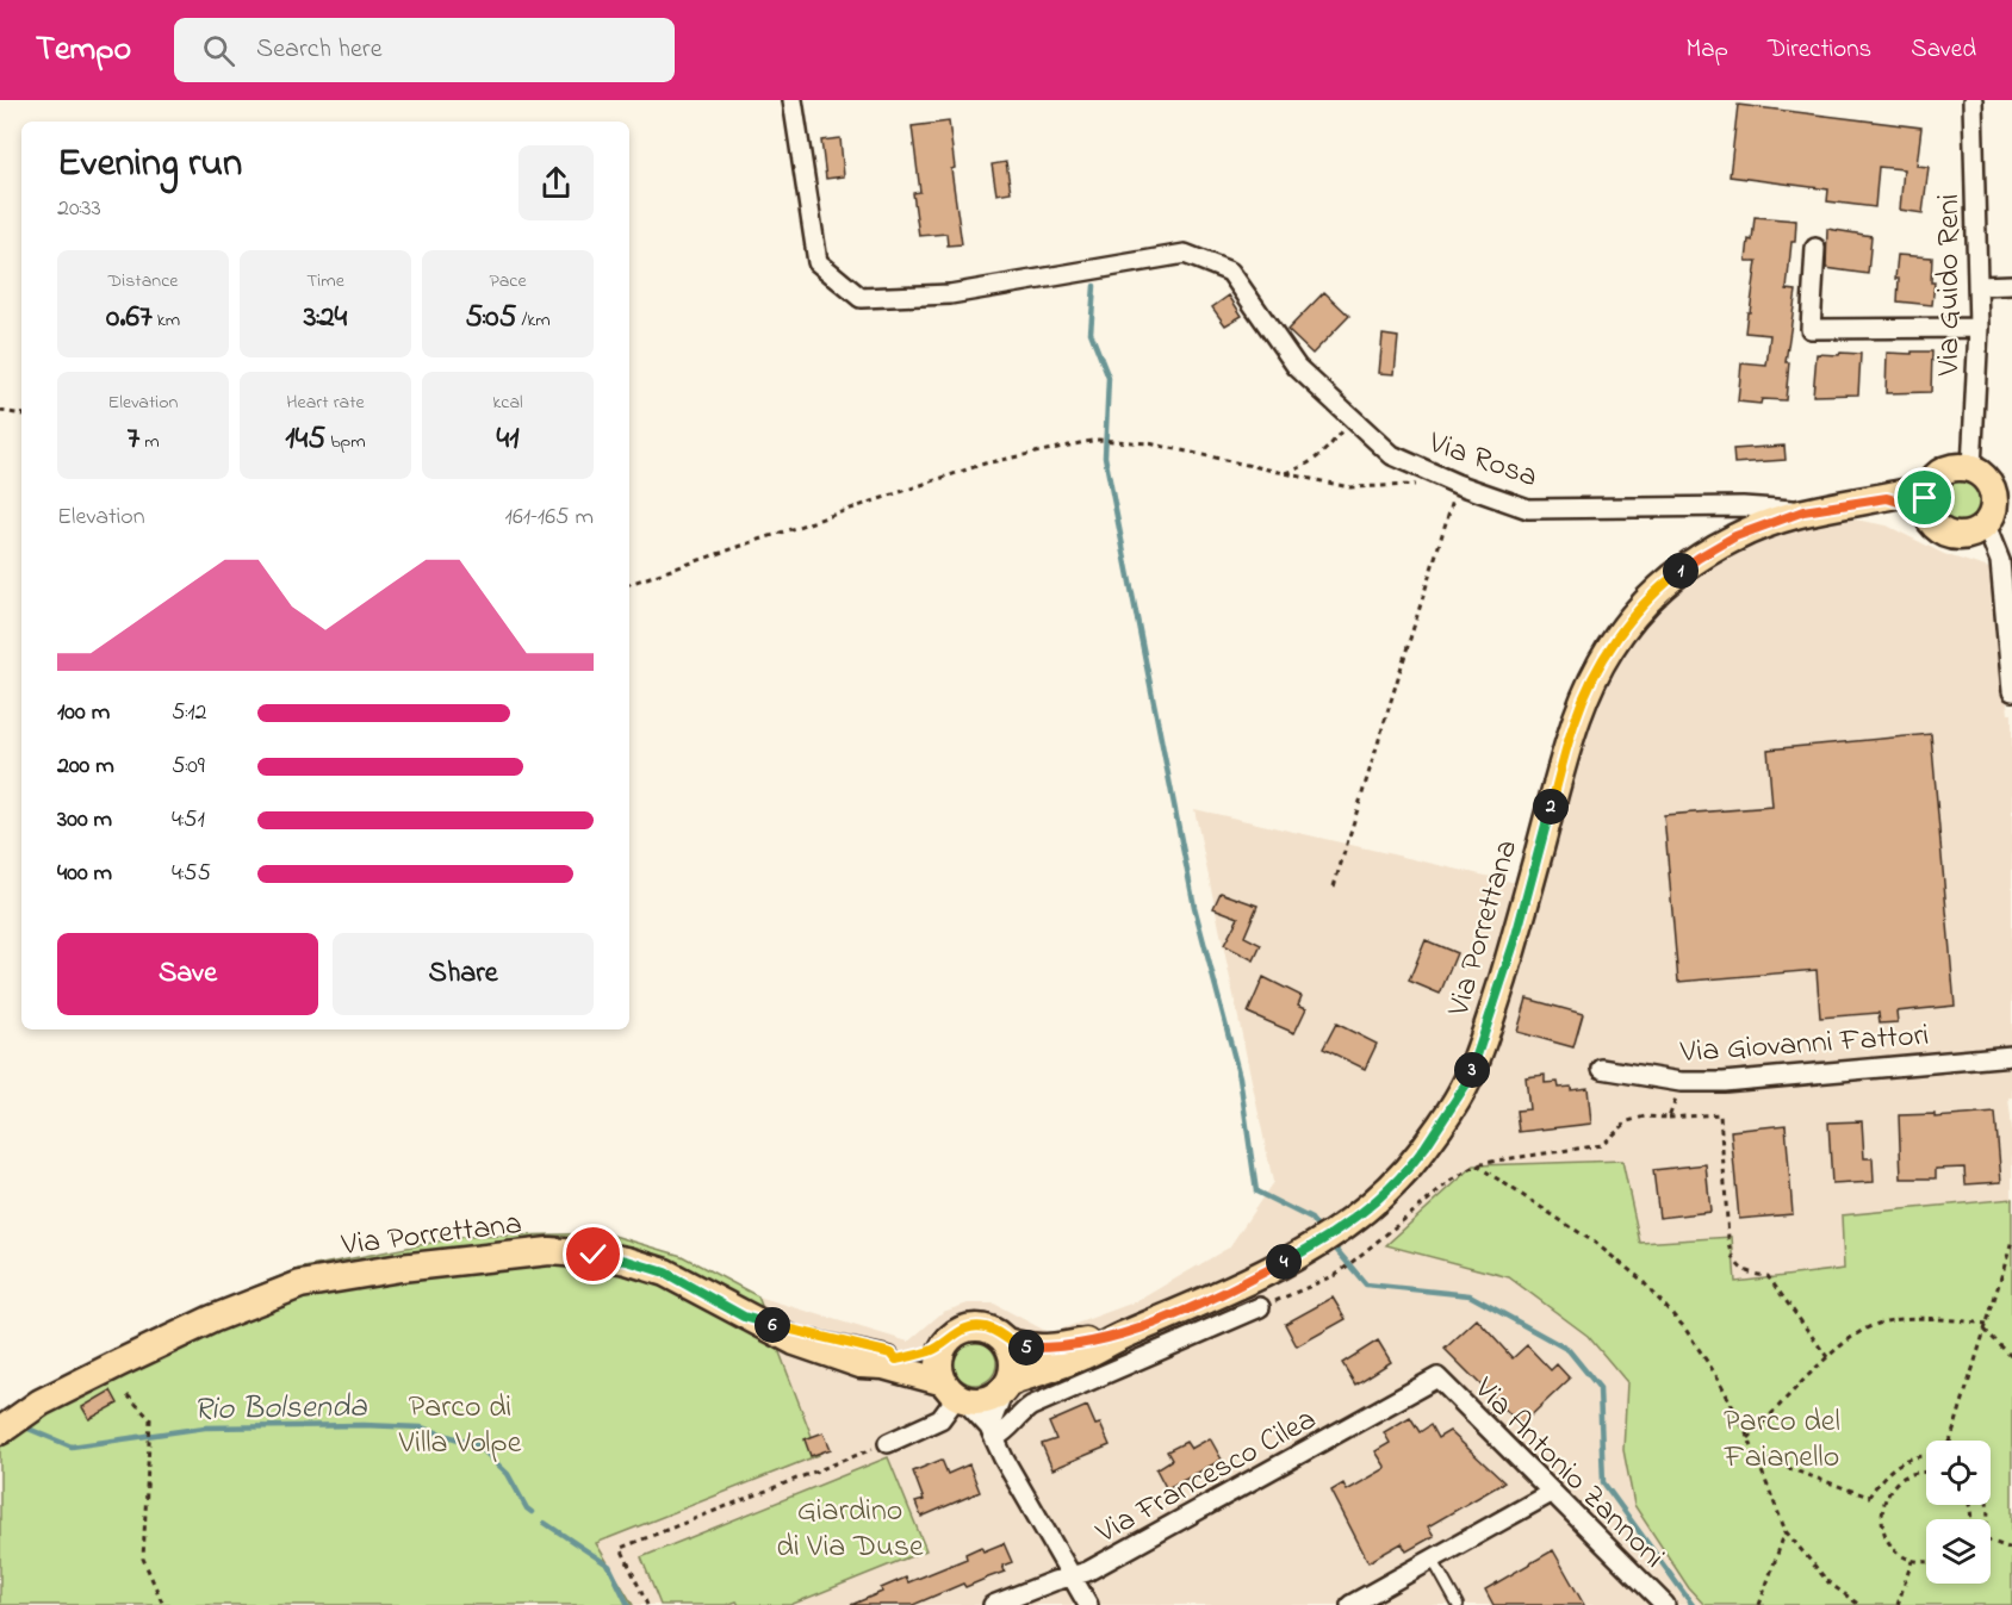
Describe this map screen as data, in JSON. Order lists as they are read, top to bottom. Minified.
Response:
{"streets":{"main road":["Via Porrettana"],"street":["Via Guido Reni","Via Rosa","Via Giovanni Fattori","Via Antonio Zannoni","Via Francesco Cilea"]},"crossings":[["Via Guido Reni","Via Porrettana"],["Via Rosa","Via Porrettana"],["Via Antonio Zannoni","Via Francesco Cilea"]],"water":["Rio Bolsenda"],"parks":["Parco di Villa Volpe","Parco del Faianello","Giardino di Via Duse"],"page":{"header":"Tempo","search":"Search here","nav":["Map","Directions","Saved"],"heading":["Evening run","20:33"],"stats":[["Distance","0.67 km"],["Time","3:24"],["Pace","5:05 /km"],["Elevation","7 m"],["Heart rate","145 bpm"],["kcal","41"]],"chart":["Elevation","161–165 m"],"pins":["1","2","3","4","6","5"],"list":[{"name":"100 m","note":"5:12"},{"name":"200 m","note":"5:09"},{"name":"300 m","note":"4:51"},{"name":"400 m","note":"4:55"}],"buttons":["Save","Share"]}}
